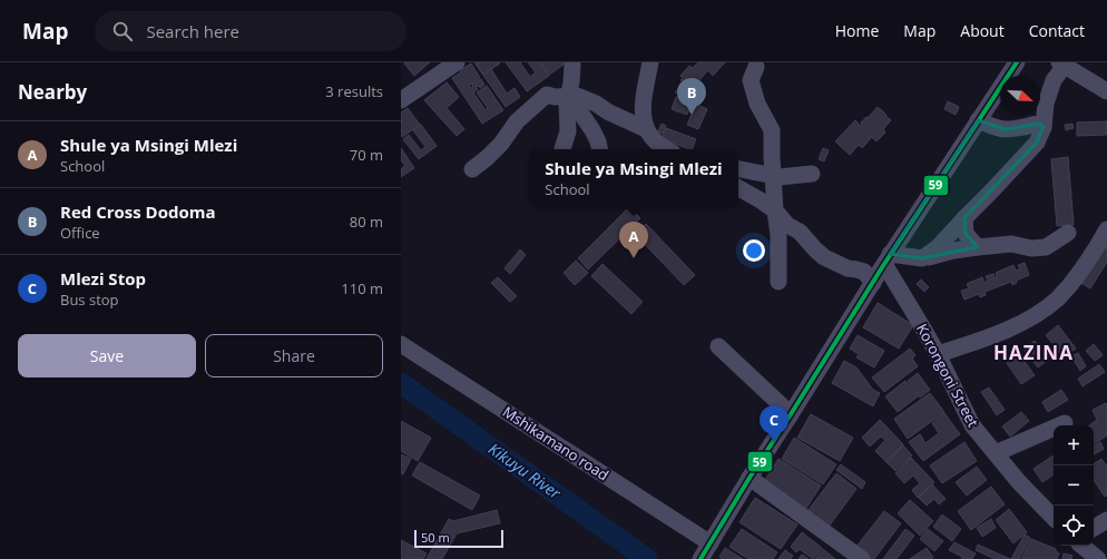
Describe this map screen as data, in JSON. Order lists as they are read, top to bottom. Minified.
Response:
{"streets":{"street":["Korongoni Street","Mshikamano road"]},"districts":["HAZINA"],"water":["Kikuyu River"],"lines":["transit line 59"],"scale_bar":"50 m","north":"bottom right","page":{"header":"Map","search":"Search here","nav":["Home","Map","About","Contact"],"heading":["Nearby","3 results"],"pins":["B","A","C"],"list":[{"mark":"A","name":"Shule ya Msingi Mlezi","note":"School","value":"70 m"},{"mark":"B","name":"Red Cross Dodoma","note":"Office","value":"80 m"},{"mark":"C","name":"Mlezi Stop","note":"Bus stop","value":"110 m"}],"popup":["Shule ya Msingi Mlezi","School"],"buttons":["Save","Share"],"map_buttons":["+","−"],"scale":"50 m"}}
